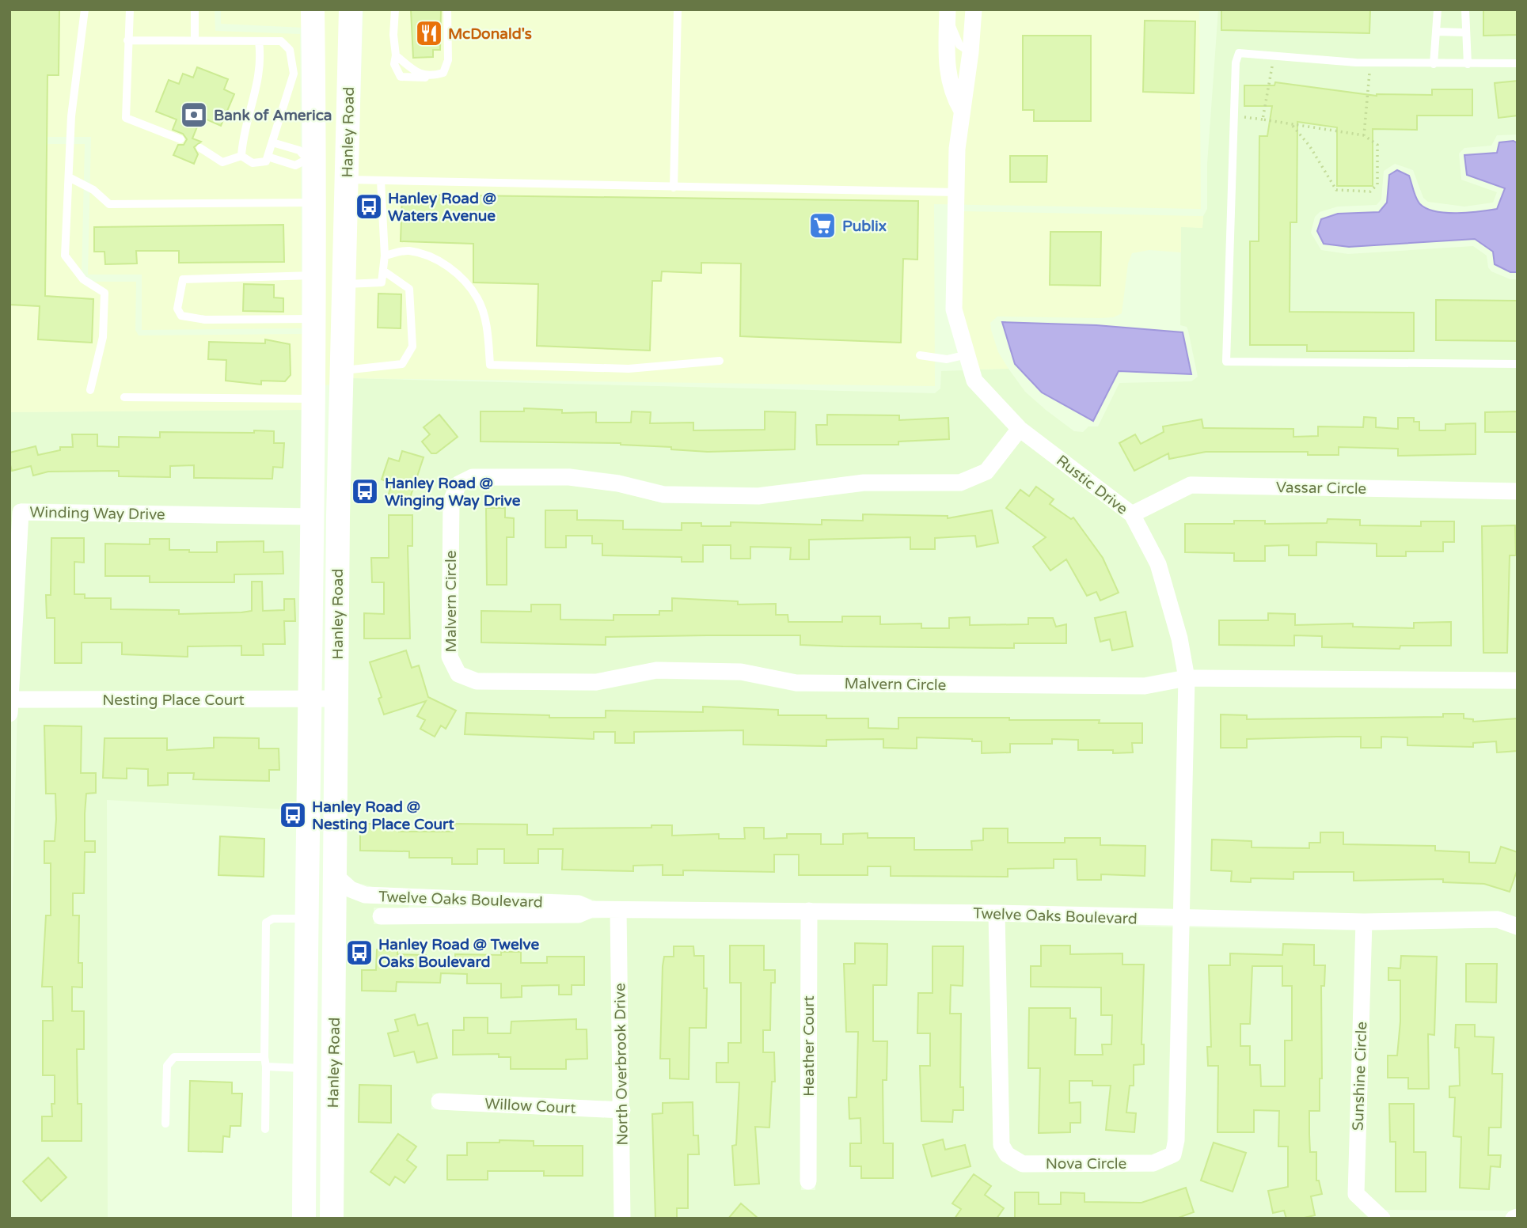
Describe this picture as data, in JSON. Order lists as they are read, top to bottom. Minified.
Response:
{"streets":{"main road":["Hanley Road"],"street":["Rustic Drive","Vassar Circle","Winding Way Drive","Malvern Circle","Nesting Place Court","Twelve Oaks Boulevard","Heather Court","North Overbrook Drive","Sunshine Circle","Willow Court","Nova Circle"]},"crossings":[["Hanley Road","Winding Way Drive"],["Hanley Road","Nesting Place Court"],["Hanley Road","Twelve Oaks Boulevard"],["Rustic Drive","Vassar Circle"],["Rustic Drive","Malvern Circle"],["Rustic Drive","Twelve Oaks Boulevard"],["Rustic Drive","Nova Circle"],["Winding Way Drive","Nesting Place Court"],["Twelve Oaks Boulevard","Heather Court"],["Twelve Oaks Boulevard","North Overbrook Drive"],["Twelve Oaks Boulevard","Sunshine Circle"],["Twelve Oaks Boulevard","Nova Circle"],["North Overbrook Drive","Willow Court"]],"places":{"restaurant":["McDonald's"],"bank":["Bank of America"],"bus stop":["Hanley Road @ Waters Avenue","Hanley Road @ Winging Way Drive","Hanley Road @ Nesting Place Court","Hanley Road @ Twelve Oaks Boulevard"],"supermarket":["Publix"]}}
